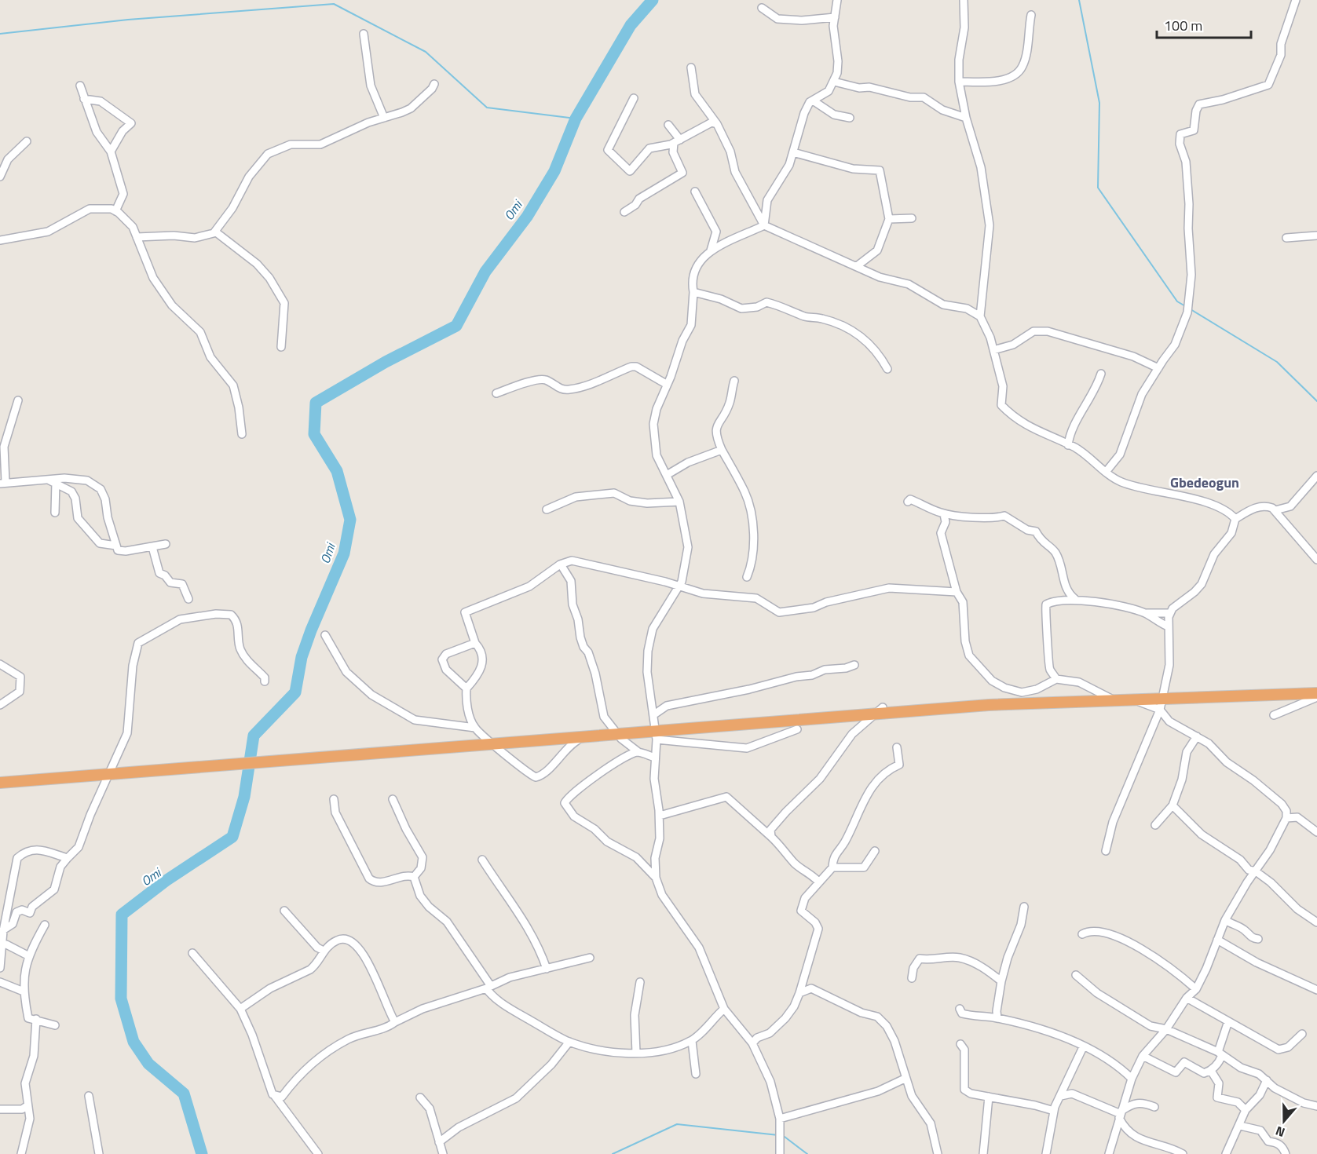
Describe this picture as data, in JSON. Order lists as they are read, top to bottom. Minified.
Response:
{"districts":["Gbedeogun"],"water":["Omi"],"scale_bar":"100 m","north":"bottom"}
